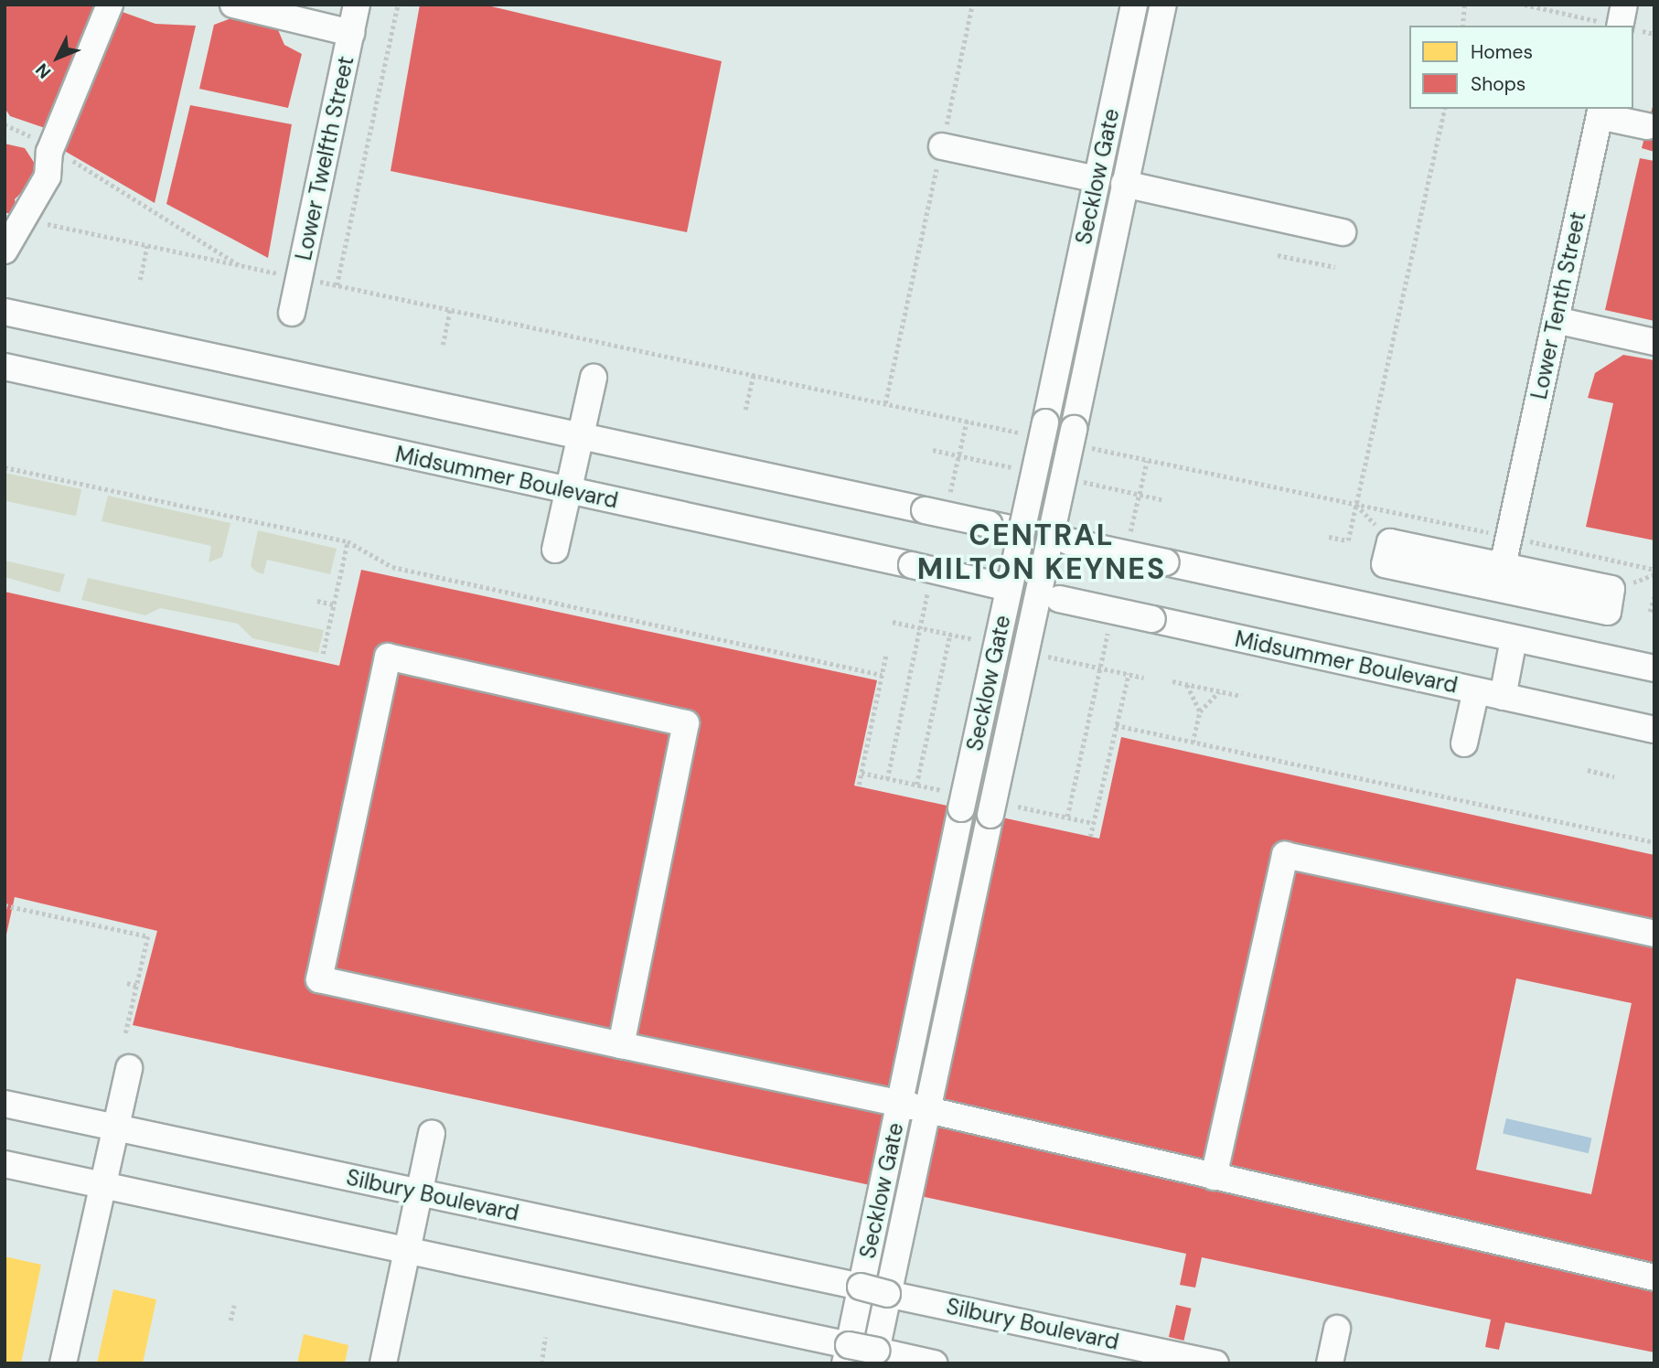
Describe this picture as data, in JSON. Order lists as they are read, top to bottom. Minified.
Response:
{"streets":{"street":["Lower Twelfth Street","Secklow Gate","Lower Tenth Street","Midsummer Boulevard","Silbury Boulevard"]},"crossings":[["Secklow Gate","Midsummer Boulevard"],["Secklow Gate","Silbury Boulevard"]],"districts":["CENTRAL MILTON KEYNES"],"legend":["Homes","Shops"],"north":"bottom left"}
